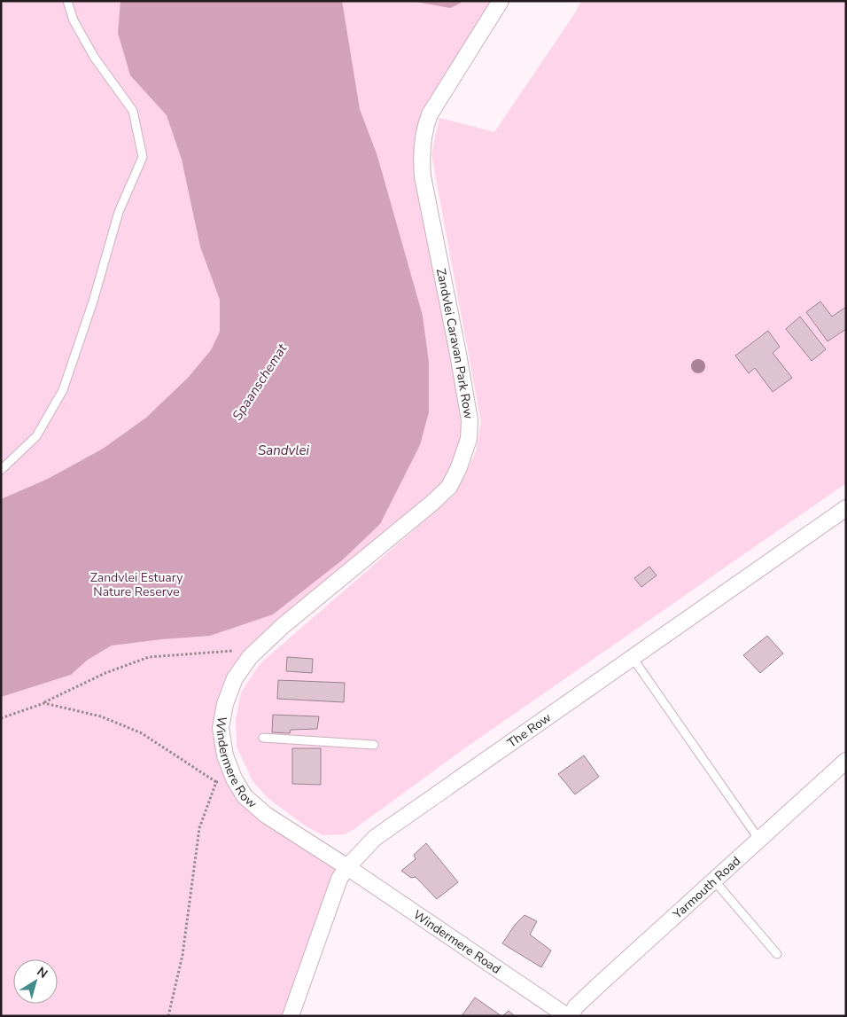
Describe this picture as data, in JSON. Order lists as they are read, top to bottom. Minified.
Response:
{"streets":{"street":["Zandvlei Caravan Park Row","The Row","Windermere Row","Yarmouth Road","Windermere Road"]},"crossings":[["Zandvlei Caravan Park Row","Windermere Row"],["The Row","Windermere Row"],["The Row","Windermere Road"],["Windermere Row","Windermere Road"]],"water":["Spaanschemat","Sandvlei"],"parks":["Zandvlei Estuary Nature Reserve"],"north":"top right"}
